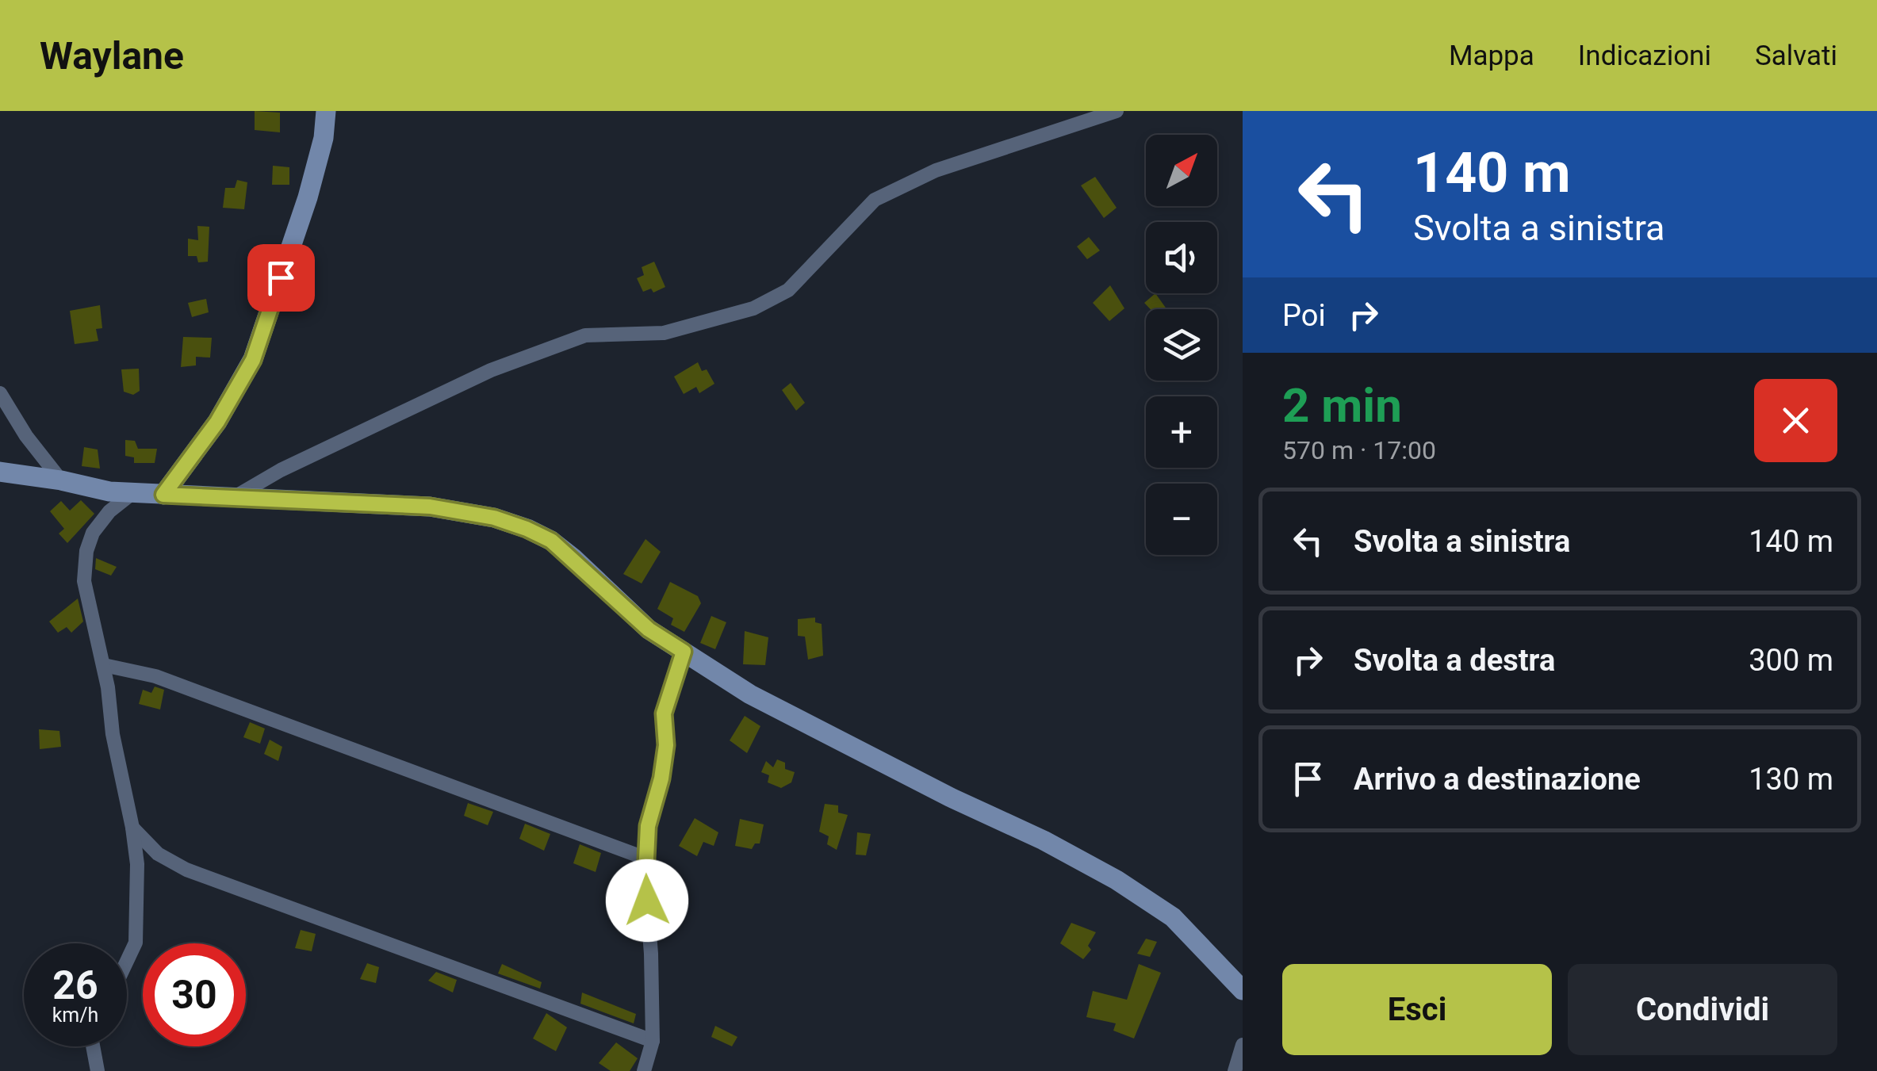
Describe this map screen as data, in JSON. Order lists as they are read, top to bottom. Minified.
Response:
{"north":"top right","page":{"header":"Waylane","nav":["Mappa","Indicazioni","Salvati"],"turn":["140 m","Svolta a sinistra"],"map_buttons":["+","−"],"then":"Poi","heading":["2 min","570 m · 17:00"],"list":[{"name":"Svolta a sinistra","value":"140 m"},{"name":"Svolta a destra","value":"300 m"},{"name":"Arrivo a destinazione","value":"130 m"}],"speed":"26 km/h","limit":"30","buttons":["Esci","Condividi"]}}
